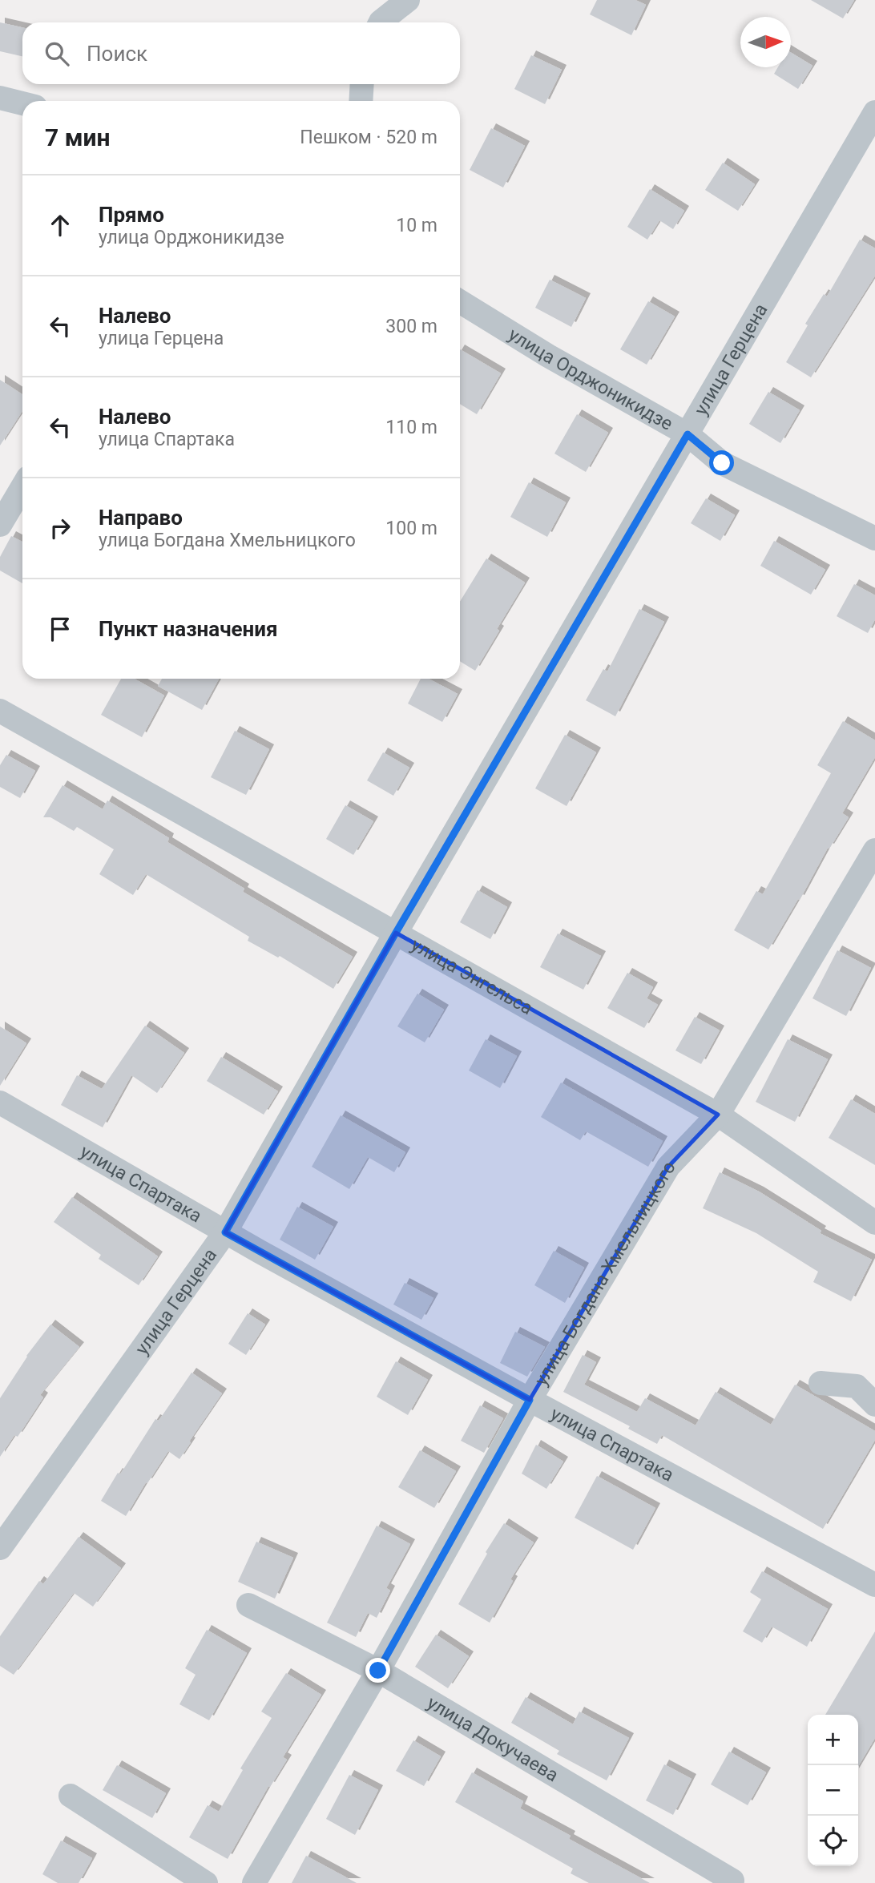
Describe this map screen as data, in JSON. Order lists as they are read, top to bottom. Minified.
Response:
{"streets":{"street":["улица Герцена","улица Орджоникидзе","улица Энгельса","улица Спартака","улица Богдана Хмельницкого","улица Докучаева"]},"crossings":[["улица Герцена","улица Орджоникидзе"],["улица Герцена","улица Энгельса"],["улица Герцена","улица Спартака"],["улица Энгельса","улица Богдана Хмельницкого"],["улица Спартака","улица Богдана Хмельницкого"],["улица Богдана Хмельницкого","улица Докучаева"]],"north":"right","page":{"search":"Поиск","heading":["7 мин","Пешком · 520 m"],"list":[["Прямо","улица Орджоникидзе","10 m"],["Налево","улица Герцена","300 m"],["Налево","улица Спартака","110 m"],["Направо","улица Богдана Хмельницкого","100 m"],"Пункт назначения"],"map_buttons":["+","−"]}}
